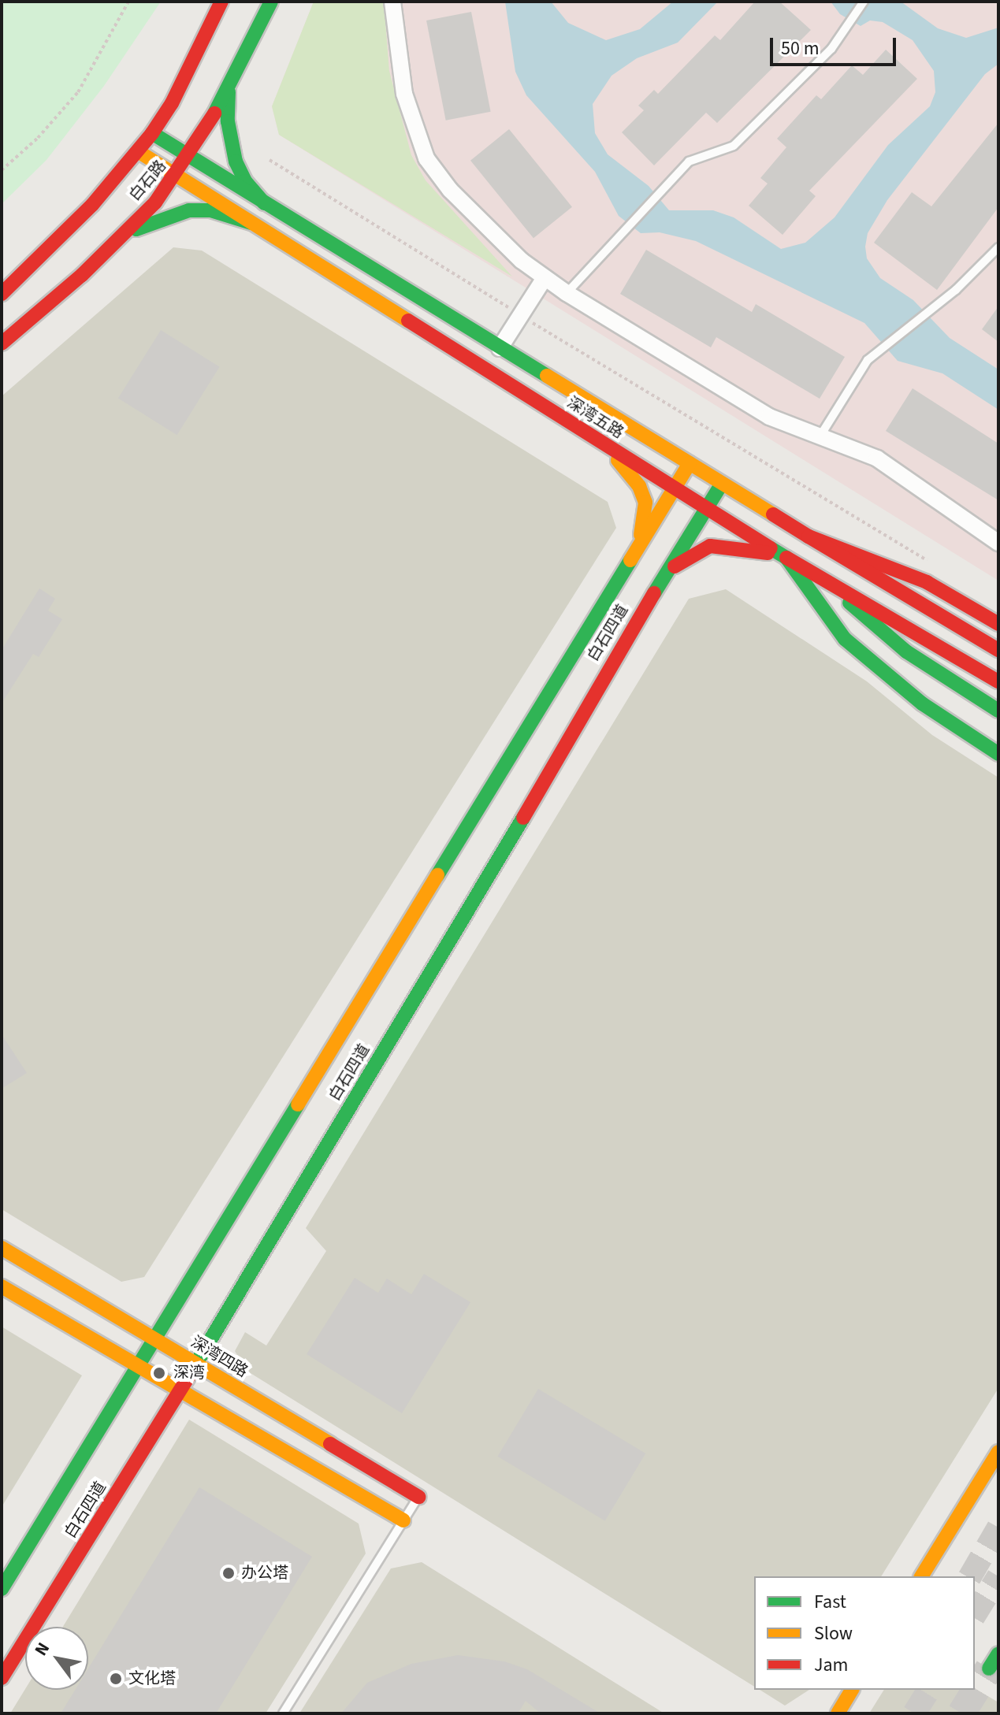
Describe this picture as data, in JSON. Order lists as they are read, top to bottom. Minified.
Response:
{"streets":{"main road":["白石路","深湾五路","白石四道","深湾四路"]},"crossings":[["白石路","深湾五路"],["深湾五路","白石四道"],["白石四道","深湾四路"]],"places":["深湾","办公塔","文化塔"],"legend":["Fast","Slow","Jam"],"scale_bar":"50 m","north":"top left"}
